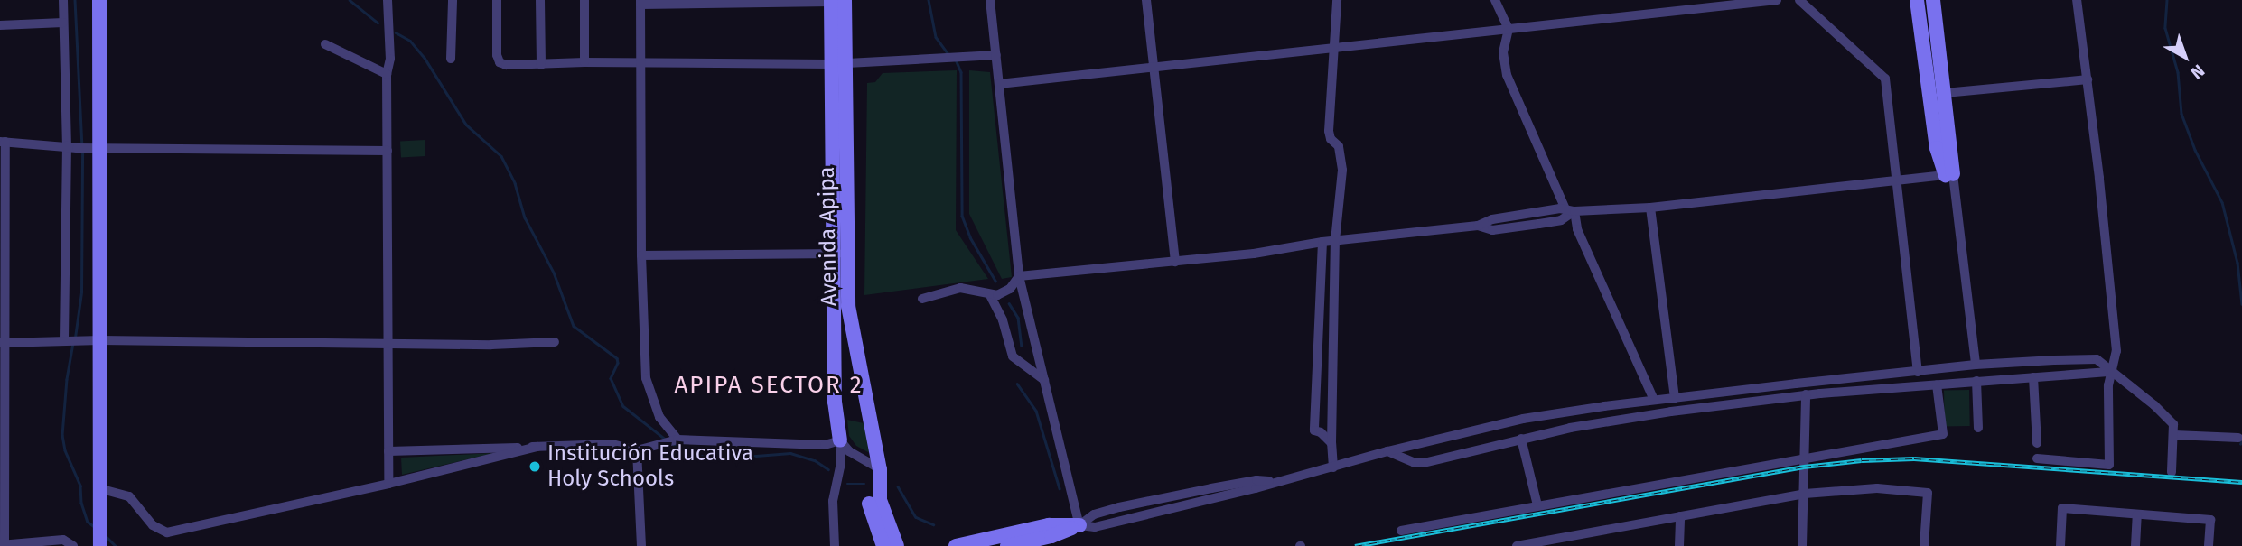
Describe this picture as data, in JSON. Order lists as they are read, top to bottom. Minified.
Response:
{"streets":{"street":["Avenida Apipa"]},"districts":["APIPA SECTOR 2"],"places":["Institución Educativa Holy Schools"],"north":"bottom right"}
